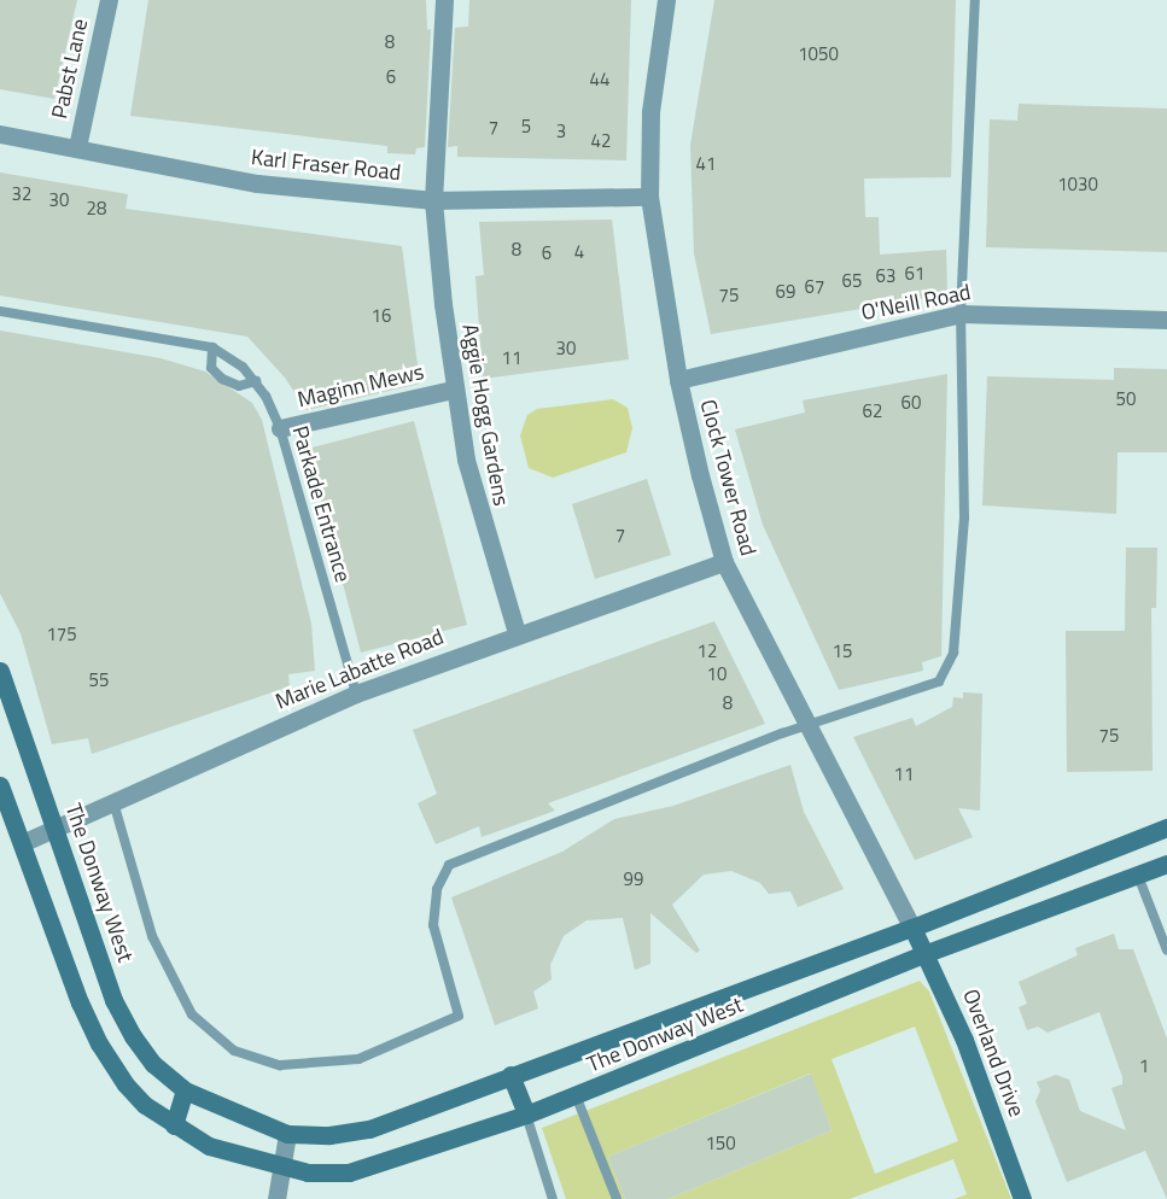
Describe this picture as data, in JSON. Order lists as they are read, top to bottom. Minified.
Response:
{"streets":{"street":["Pabst Lane","Karl Fraser Road","O'Neill Road","Maginn Mews","Aggie Hogg Gardens","Clock Tower Road","Marie Labatte Road","The Donway West","Overland Drive"],"lane":["Parkade Entrance"]},"crossings":[["Pabst Lane","Karl Fraser Road"],["Karl Fraser Road","Aggie Hogg Gardens"],["Karl Fraser Road","Clock Tower Road"],["O'Neill Road","Clock Tower Road"],["Maginn Mews","Aggie Hogg Gardens"],["Maginn Mews","Parkade Entrance"],["Aggie Hogg Gardens","Marie Labatte Road"],["Clock Tower Road","Marie Labatte Road"],["Clock Tower Road","The Donway West"],["Clock Tower Road","Overland Drive"],["Parkade Entrance","Marie Labatte Road"],["Marie Labatte Road","The Donway West"],["The Donway West","Overland Drive"]],"house_numbers":["8","1050","6","44","5","7","3","42","41","1030","32","30","28","8","4","6","61","63","65","67","69","75","16","30","11","50","60","62","7","175","12","15","10","55","8","75","11","99","1","150"]}
